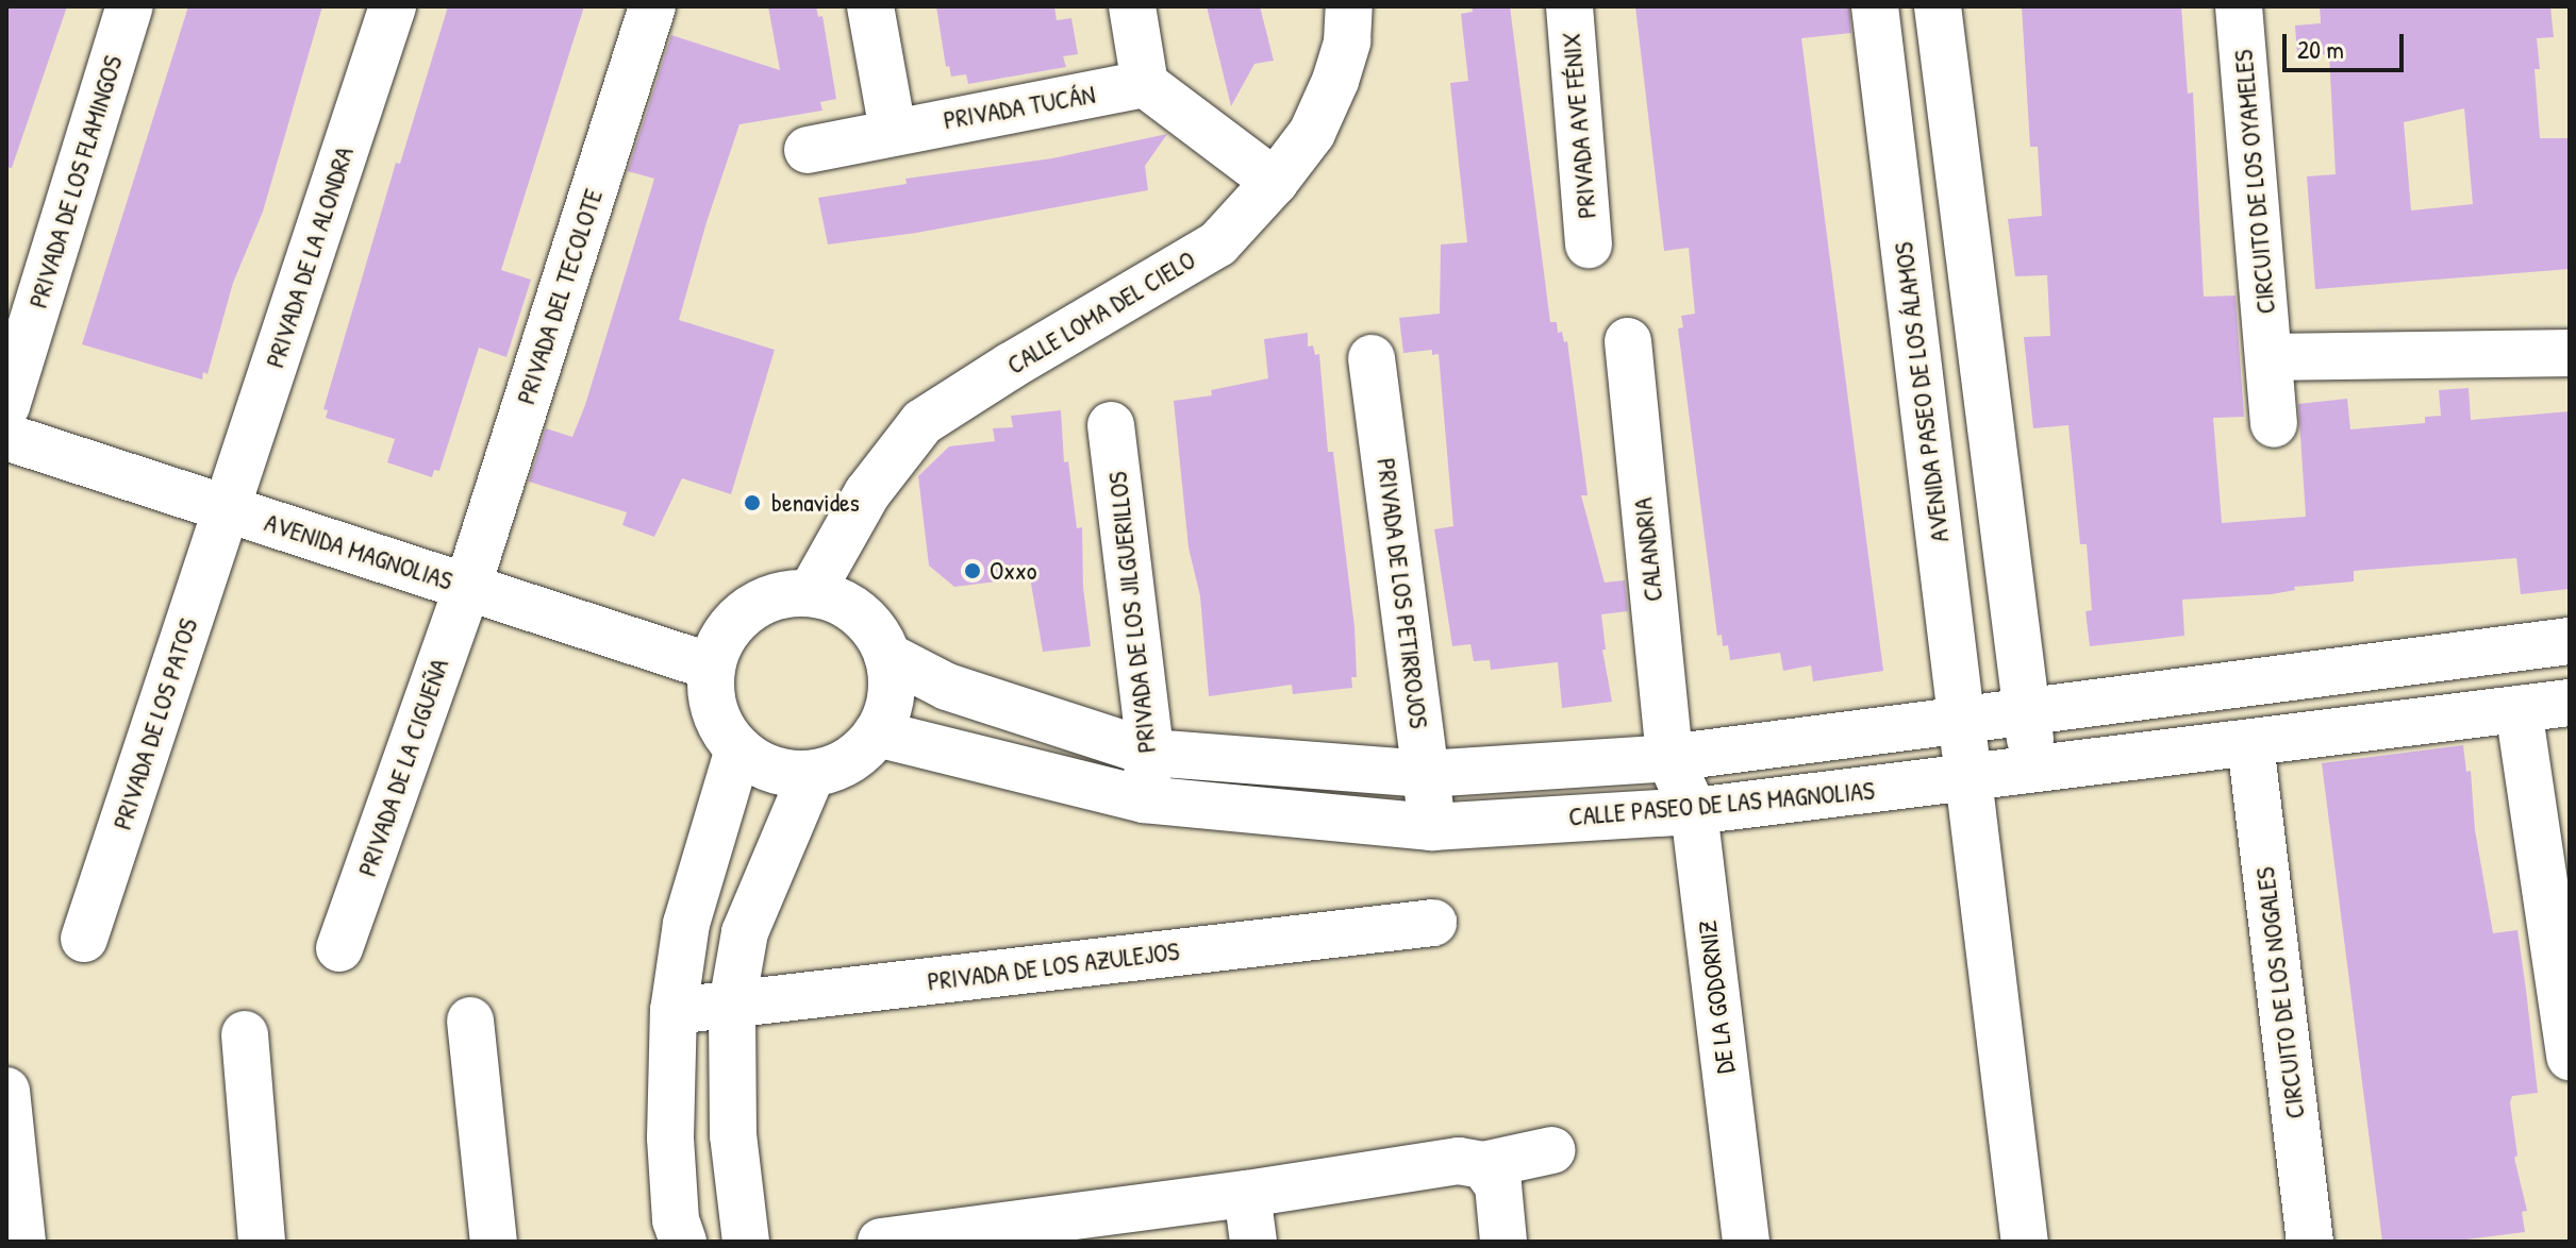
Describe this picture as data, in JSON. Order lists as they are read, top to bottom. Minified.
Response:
{"streets":{"street":["PRIVADA TUCÁN","PRIVADA AVE FÉNIX","PRIVADA DE LOS FLAMINGOS","CIRCUITO DE LOS OYAMELES","PRIVADA DE LA ALONDRA","PRIVADA DEL TECOLOTE","CALLE LOMA DEL CIELO","AVENIDA PASEO DE LOS ÁLAMOS","CALANDRIA","AVENIDA MAGNOLIAS","PRIVADA DE LOS PETIRROJOS","PRIVADA DE LOS JILGUERILLOS","PRIVADA DE LOS PATOS","PRIVADA DE LA CIGUEÑA","CALLE PASEO DE LAS MAGNOLIAS","PRIVADA DE LOS AZULEJOS","CIRCUITO DE LOS NOGALES","DE LA GODORNIZ"]},"crossings":[["PRIVADA DE LA ALONDRA","AVENIDA MAGNOLIAS"],["PRIVADA DE LA ALONDRA","PRIVADA DE LOS PATOS"],["PRIVADA DEL TECOLOTE","AVENIDA MAGNOLIAS"],["PRIVADA DEL TECOLOTE","PRIVADA DE LA CIGUEÑA"],["CALLE LOMA DEL CIELO","AVENIDA MAGNOLIAS"],["CALLE LOMA DEL CIELO","CALLE PASEO DE LAS MAGNOLIAS"],["AVENIDA PASEO DE LOS ÁLAMOS","CALLE PASEO DE LAS MAGNOLIAS"],["CALANDRIA","CALLE PASEO DE LAS MAGNOLIAS"],["CALANDRIA","DE LA GODORNIZ"],["AVENIDA MAGNOLIAS","PRIVADA DE LOS PATOS"],["AVENIDA MAGNOLIAS","PRIVADA DE LA CIGUEÑA"],["AVENIDA MAGNOLIAS","CALLE PASEO DE LAS MAGNOLIAS"],["PRIVADA DE LOS PETIRROJOS","CALLE PASEO DE LAS MAGNOLIAS"],["PRIVADA DE LOS JILGUERILLOS","CALLE PASEO DE LAS MAGNOLIAS"],["CALLE PASEO DE LAS MAGNOLIAS","CIRCUITO DE LOS NOGALES"],["CALLE PASEO DE LAS MAGNOLIAS","DE LA GODORNIZ"]],"places":["benavides","Oxxo"],"scale_bar":"20 m"}
